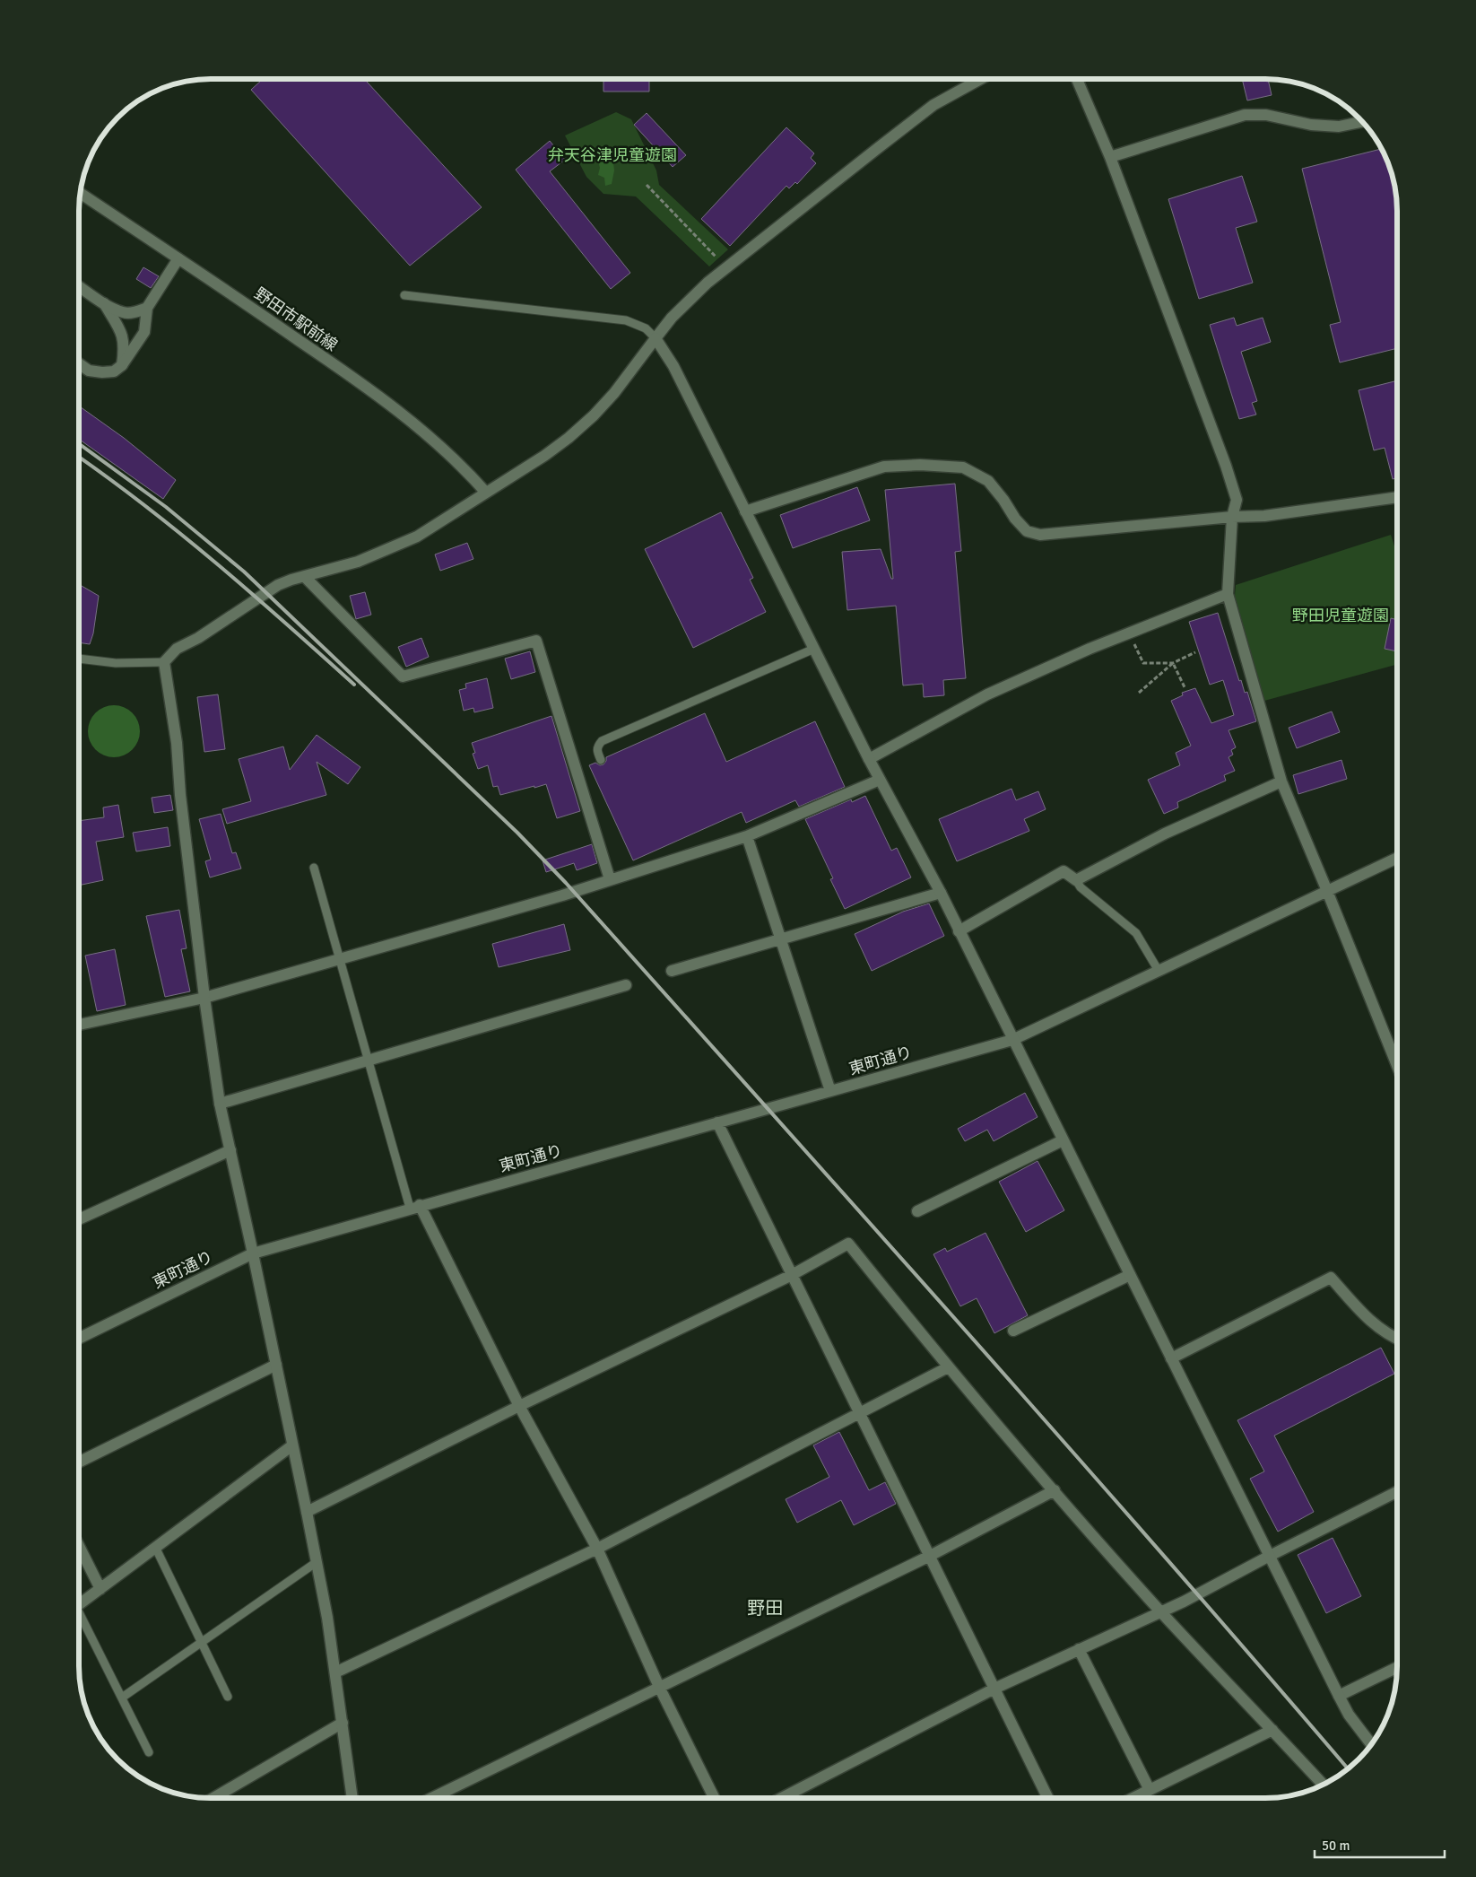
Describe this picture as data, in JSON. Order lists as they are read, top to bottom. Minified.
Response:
{"streets":{"street":["野田市駅前線","東町通り"]},"districts":["野田"],"parks":["弁天谷津児童遊園","野田児童遊園"],"scale_bar":"50 m"}
